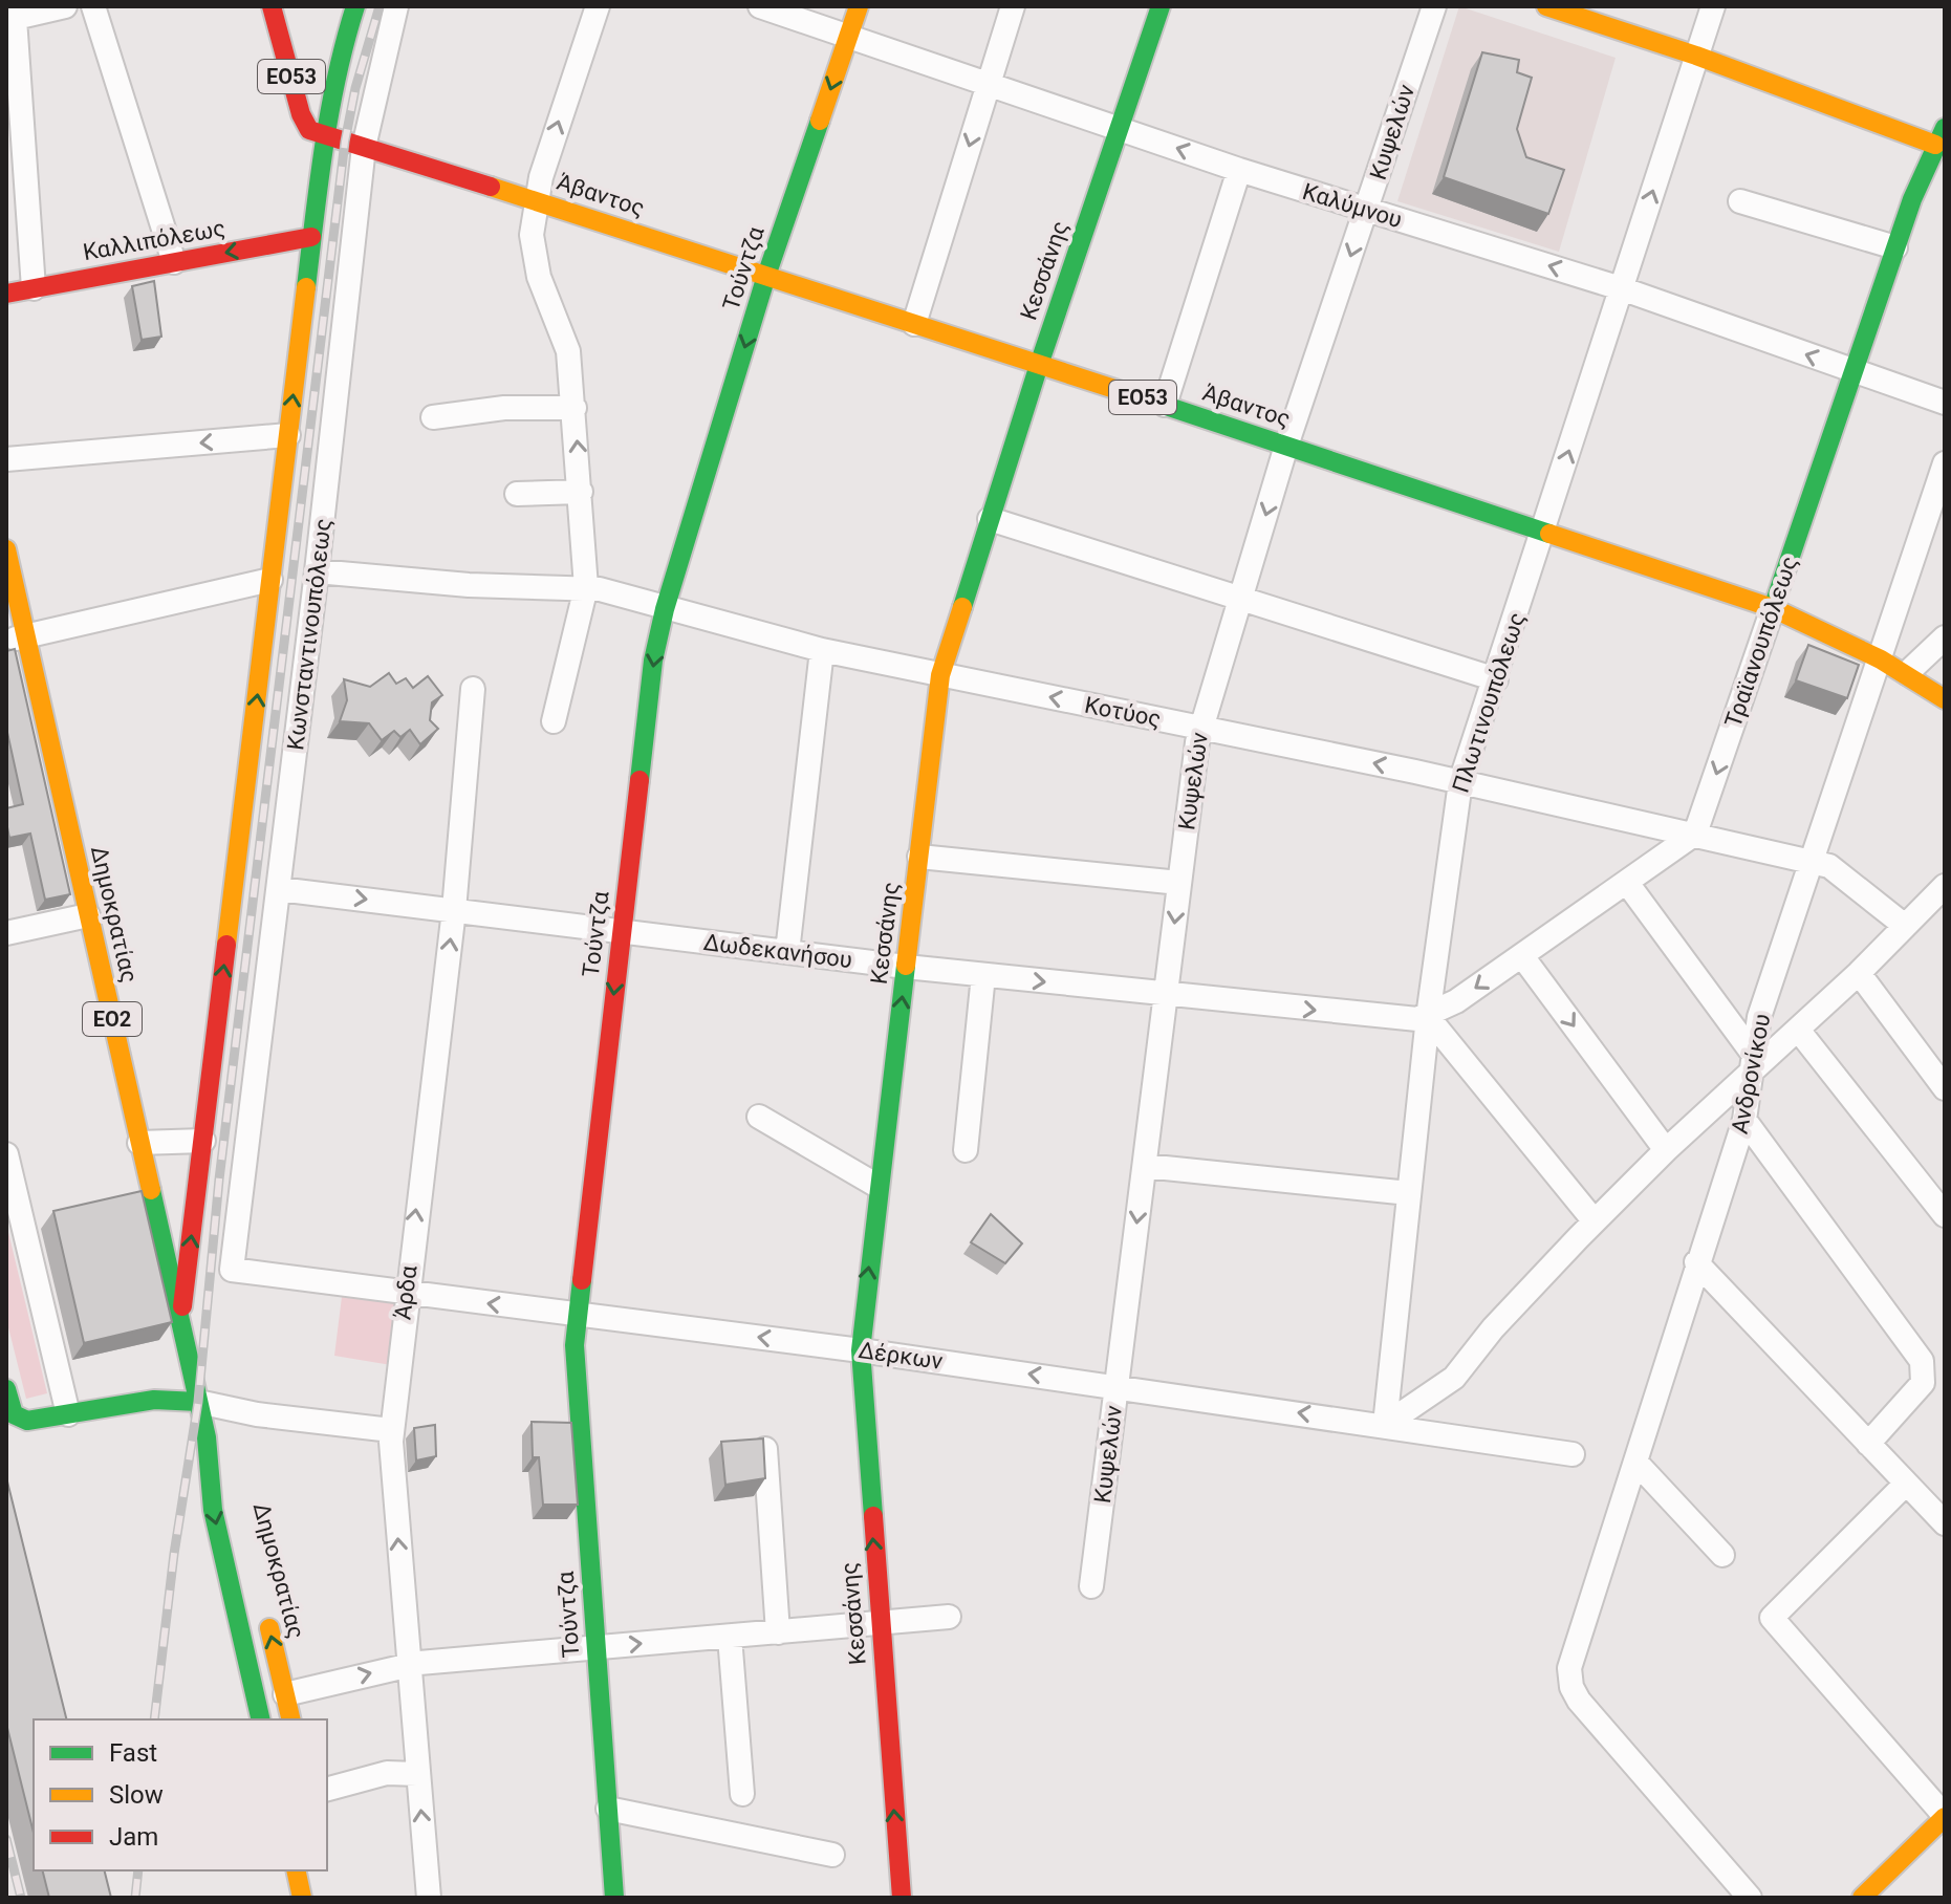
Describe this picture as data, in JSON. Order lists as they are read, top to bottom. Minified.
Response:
{"streets":{"main road":["ΕΟ53","Άβαντος","Καλλιπόλεως","Τούντζα","Κεσσάνης","Τραϊανουπόλεως","Δημοκρατίας","ΕΟ2"],"street":["Κυψελών","Καλύμνου","Κωνσταντινουπόλεως","Πλωτινουπόλεως","Κοτύος","Δωδεκανήσου","Ανδρονίκου","Άρδα","Δέρκων"]},"crossings":[["ΕΟ53","Άβαντος"],["Κυψελών","Άβαντος"],["Κυψελών","Καλύμνου"],["Κυψελών","Κοτύος"],["Κυψελών","Δωδεκανήσου"],["Κυψελών","Δέρκων"],["Άβαντος","Τούντζα"],["Άβαντος","Κεσσάνης"],["Άβαντος","Κωνσταντινουπόλεως"],["Άβαντος","Τραϊανουπόλεως"],["Άβαντος","Πλωτινουπόλεως"],["Άβαντος","Ανδρονίκου"],["Καλύμνου","Τούντζα"],["Καλύμνου","Κεσσάνης"],["Καλύμνου","Τραϊανουπόλεως"],["Καλύμνου","Πλωτινουπόλεως"],["Τούντζα","Κοτύος"],["Τούντζα","Δωδεκανήσου"],["Τούντζα","Δέρκων"],["Κεσσάνης","Κοτύος"],["Κεσσάνης","Δωδεκανήσου"],["Κεσσάνης","Δέρκων"],["Κωνσταντινουπόλεως","Κοτύος"],["Κωνσταντινουπόλεως","Δωδεκανήσου"],["Κωνσταντινουπόλεως","Δέρκων"],["Τραϊανουπόλεως","Κοτύος"],["Πλωτινουπόλεως","Κοτύος"],["Πλωτινουπόλεως","Δωδεκανήσου"],["Πλωτινουπόλεως","Δέρκων"],["Κοτύος","Ανδρονίκου"],["Δωδεκανήσου","Άρδα"],["Άρδα","Δέρκων"]],"one_way":["Καλύμνου","Καλλιπόλεως","Τούντζα","Κεσσάνης","Άρδα","Δέρκων"],"legend":["Fast","Slow","Jam"]}
